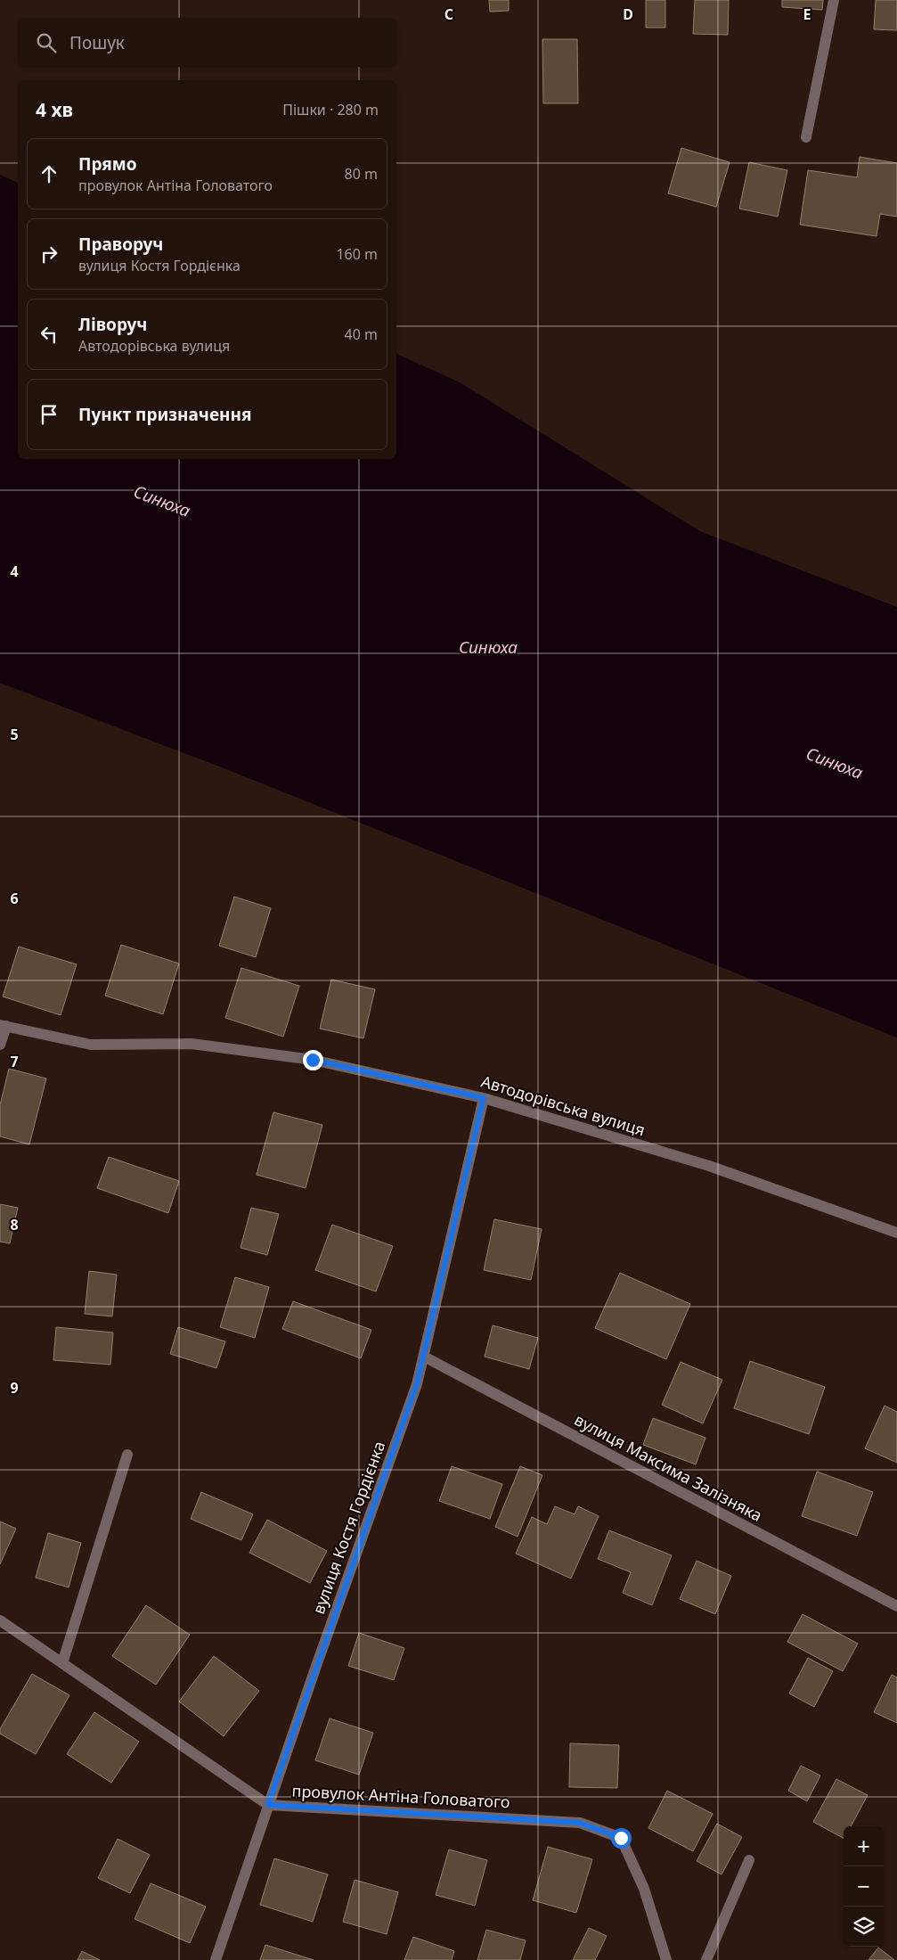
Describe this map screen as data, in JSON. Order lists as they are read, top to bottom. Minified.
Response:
{"streets":{"street":["Автодорівська вулиця","вулиця Максима Залізняка","вулиця Костя Гордієнка","провулок Антіна Головатого"]},"crossings":[["Автодорівська вулиця","вулиця Костя Гордієнка"],["вулиця Максима Залізняка","вулиця Костя Гордієнка"],["вулиця Костя Гордієнка","провулок Антіна Головатого"]],"water":["Синюха"],"page":{"search":"Пошук","heading":["4 хв","Пішки · 280 m"],"list":[["Прямо","провулок Антіна Головатого","80 m"],["Праворуч","вулиця Костя Гордієнка","160 m"],["Ліворуч","Автодорівська вулиця","40 m"],"Пункт призначення"],"map_buttons":["+","−"]},"grid":{"columns":["C","D","E"],"rows":["4","5","6","7","8","9"]}}
